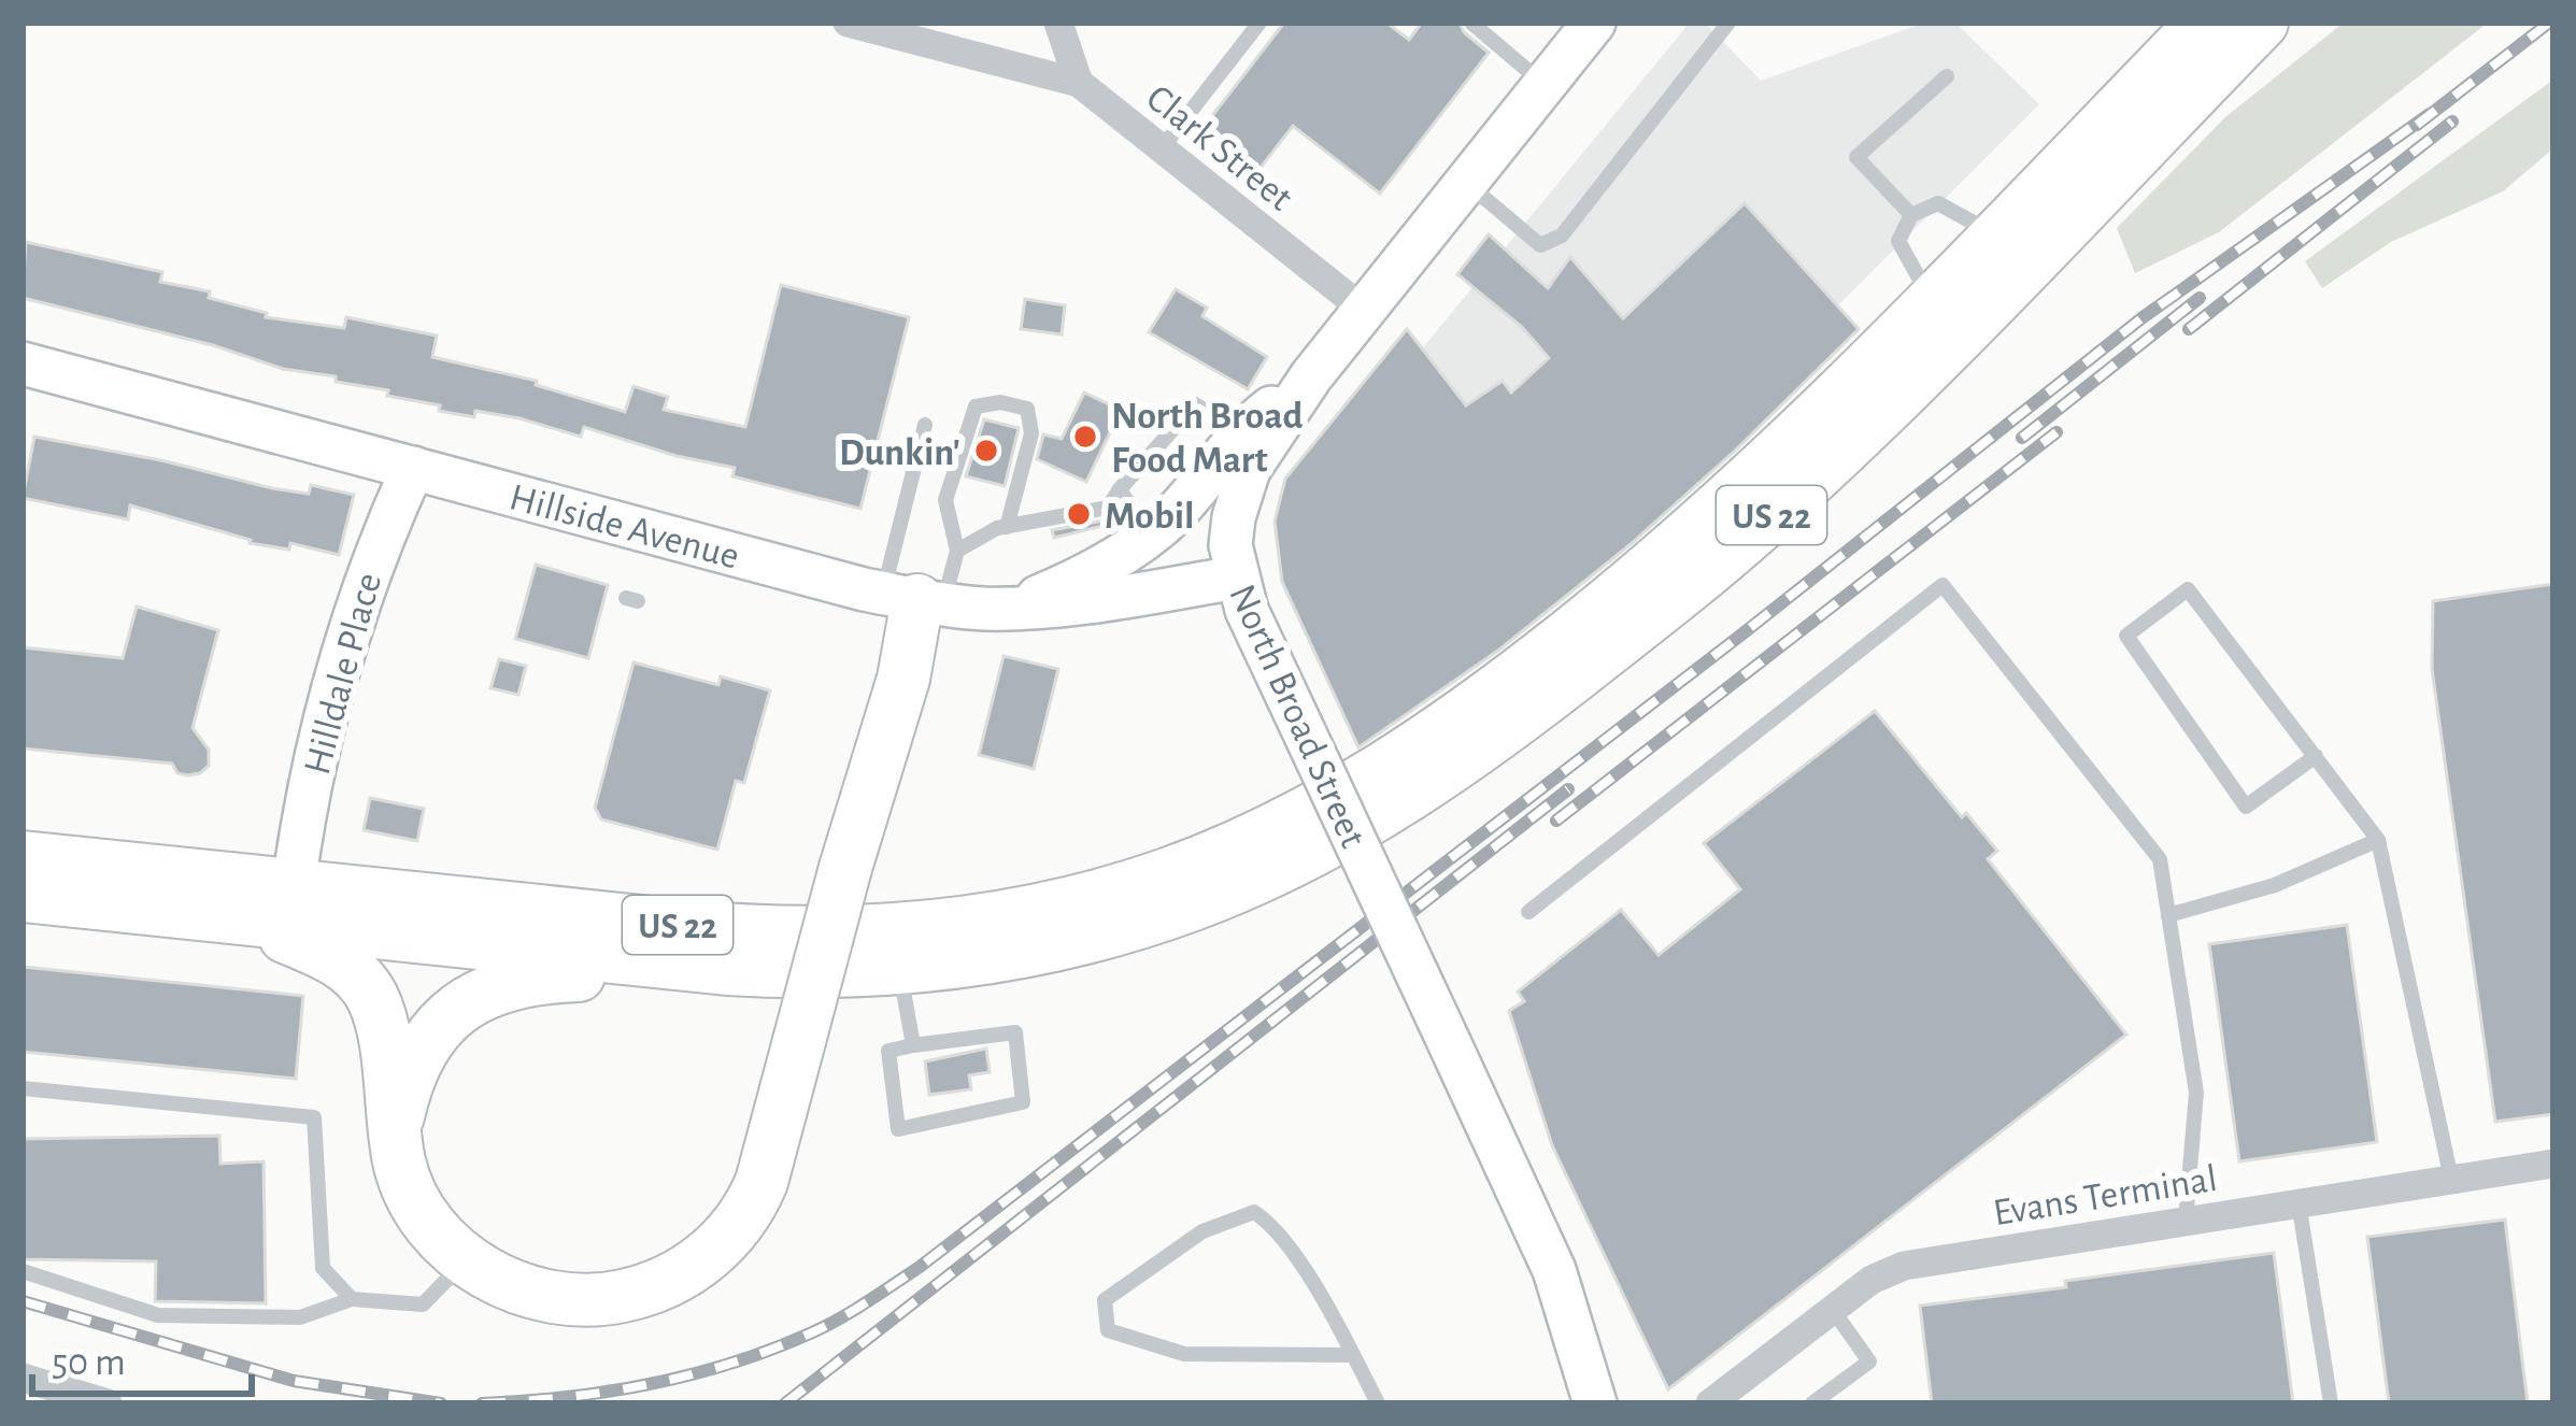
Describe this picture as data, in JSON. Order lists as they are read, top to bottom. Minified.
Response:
{"streets":{"highway":["US 22"],"main road":["Hillside Avenue","Hilldale Place","North Broad Street"],"street":["Clark Street","Evans Terminal"]},"crossings":[["Clark Street","North Broad Street"],["US 22","Hilldale Place"],["Hillside Avenue","Hilldale Place"],["Hillside Avenue","North Broad Street"]],"places":["North Broad Food Mart","Dunkin'","Mobil"],"scale_bar":"50 m"}
